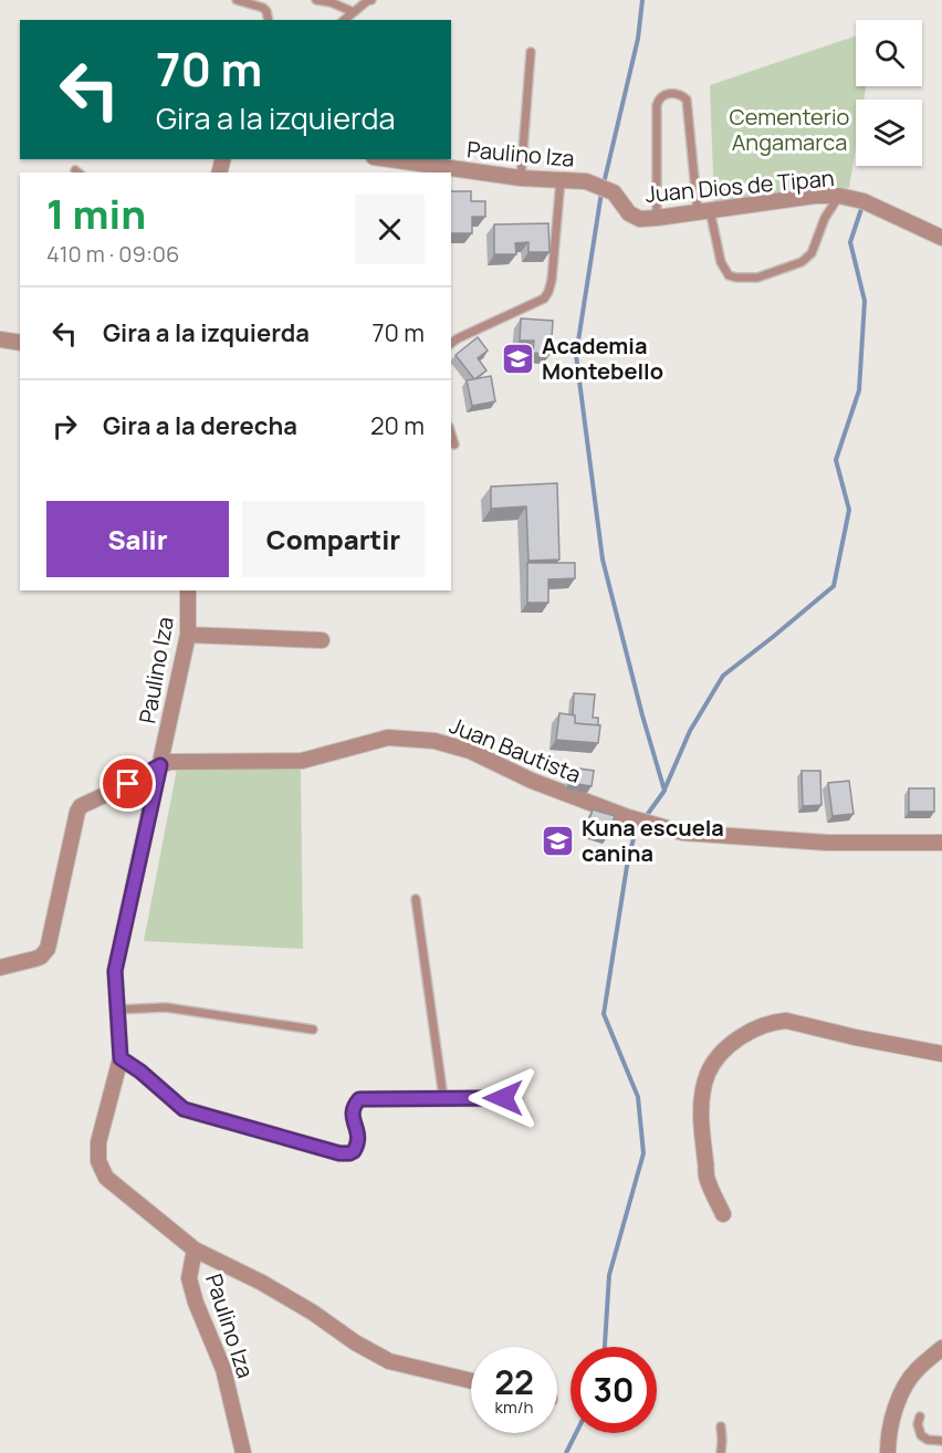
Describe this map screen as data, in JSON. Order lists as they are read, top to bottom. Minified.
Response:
{"streets":{"street":["Paulino Iza","Juan Dios de Tipan","Juan Bautista"]},"crossings":[["Paulino Iza","Juan Dios de Tipan"],["Paulino Iza","Juan Bautista"]],"parks":["Cementerio Angamarca"],"places":{"school or university":["Academia Montebello","Kuna escuela canina"]},"page":{"turn":["70 m","Gira a la izquierda"],"heading":["1 min","410 m · 09:06"],"list":[{"name":"Gira a la izquierda","value":"70 m"},{"name":"Gira a la derecha","value":"20 m"}],"buttons":["Salir","Compartir"],"speed":"22 km/h","limit":"30"}}
